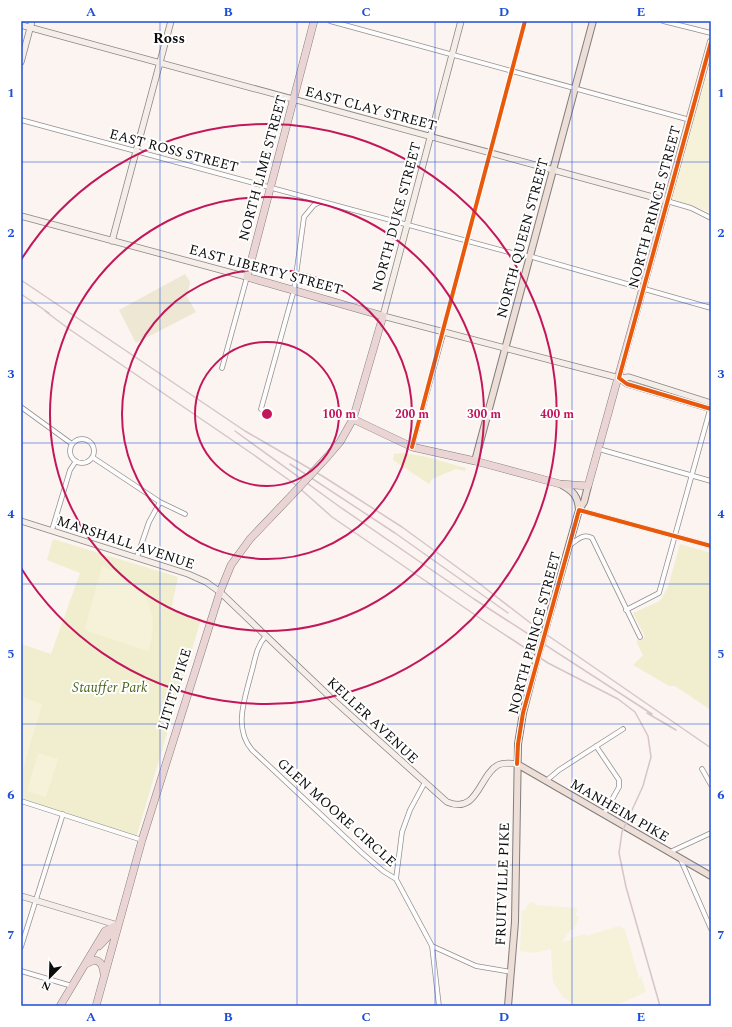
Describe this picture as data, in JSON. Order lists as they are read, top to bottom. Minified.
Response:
{"streets":{"highway":["NORTH LIME STREET","NORTH PRINCE STREET","NORTH DUKE STREET","EAST LIBERTY STREET","LITITZ PIKE"],"main road":["EAST CLAY STREET","NORTH QUEEN STREET","MARSHALL AVENUE","KELLER AVENUE","MANHEIM PIKE","FRUITVILLE PIKE"],"street":["EAST ROSS STREET","GLEN MOORE CIRCLE"]},"crossings":[["EAST CLAY STREET","NORTH LIME STREET"],["EAST CLAY STREET","NORTH PRINCE STREET"],["EAST CLAY STREET","NORTH DUKE STREET"],["EAST CLAY STREET","NORTH QUEEN STREET"],["EAST ROSS STREET","NORTH LIME STREET"],["EAST ROSS STREET","NORTH PRINCE STREET"],["EAST ROSS STREET","NORTH DUKE STREET"],["EAST ROSS STREET","NORTH QUEEN STREET"],["NORTH LIME STREET","EAST LIBERTY STREET"],["NORTH PRINCE STREET","EAST LIBERTY STREET"],["NORTH PRINCE STREET","KELLER AVENUE"],["NORTH PRINCE STREET","MANHEIM PIKE"],["NORTH PRINCE STREET","FRUITVILLE PIKE"],["NORTH DUKE STREET","EAST LIBERTY STREET"],["NORTH DUKE STREET","LITITZ PIKE"],["NORTH QUEEN STREET","EAST LIBERTY STREET"],["MARSHALL AVENUE","LITITZ PIKE"],["MARSHALL AVENUE","KELLER AVENUE"],["LITITZ PIKE","KELLER AVENUE"],["KELLER AVENUE","MANHEIM PIKE"],["KELLER AVENUE","GLEN MOORE CIRCLE"],["KELLER AVENUE","FRUITVILLE PIKE"],["MANHEIM PIKE","FRUITVILLE PIKE"]],"districts":["Ross"],"parks":["Stauffer Park"],"north":"bottom left","grid":{"columns":["A","B","C","D","E"],"rows":["1","2","3","4","5","6","7"]},"rings":["100 m","200 m","300 m","400 m"]}
